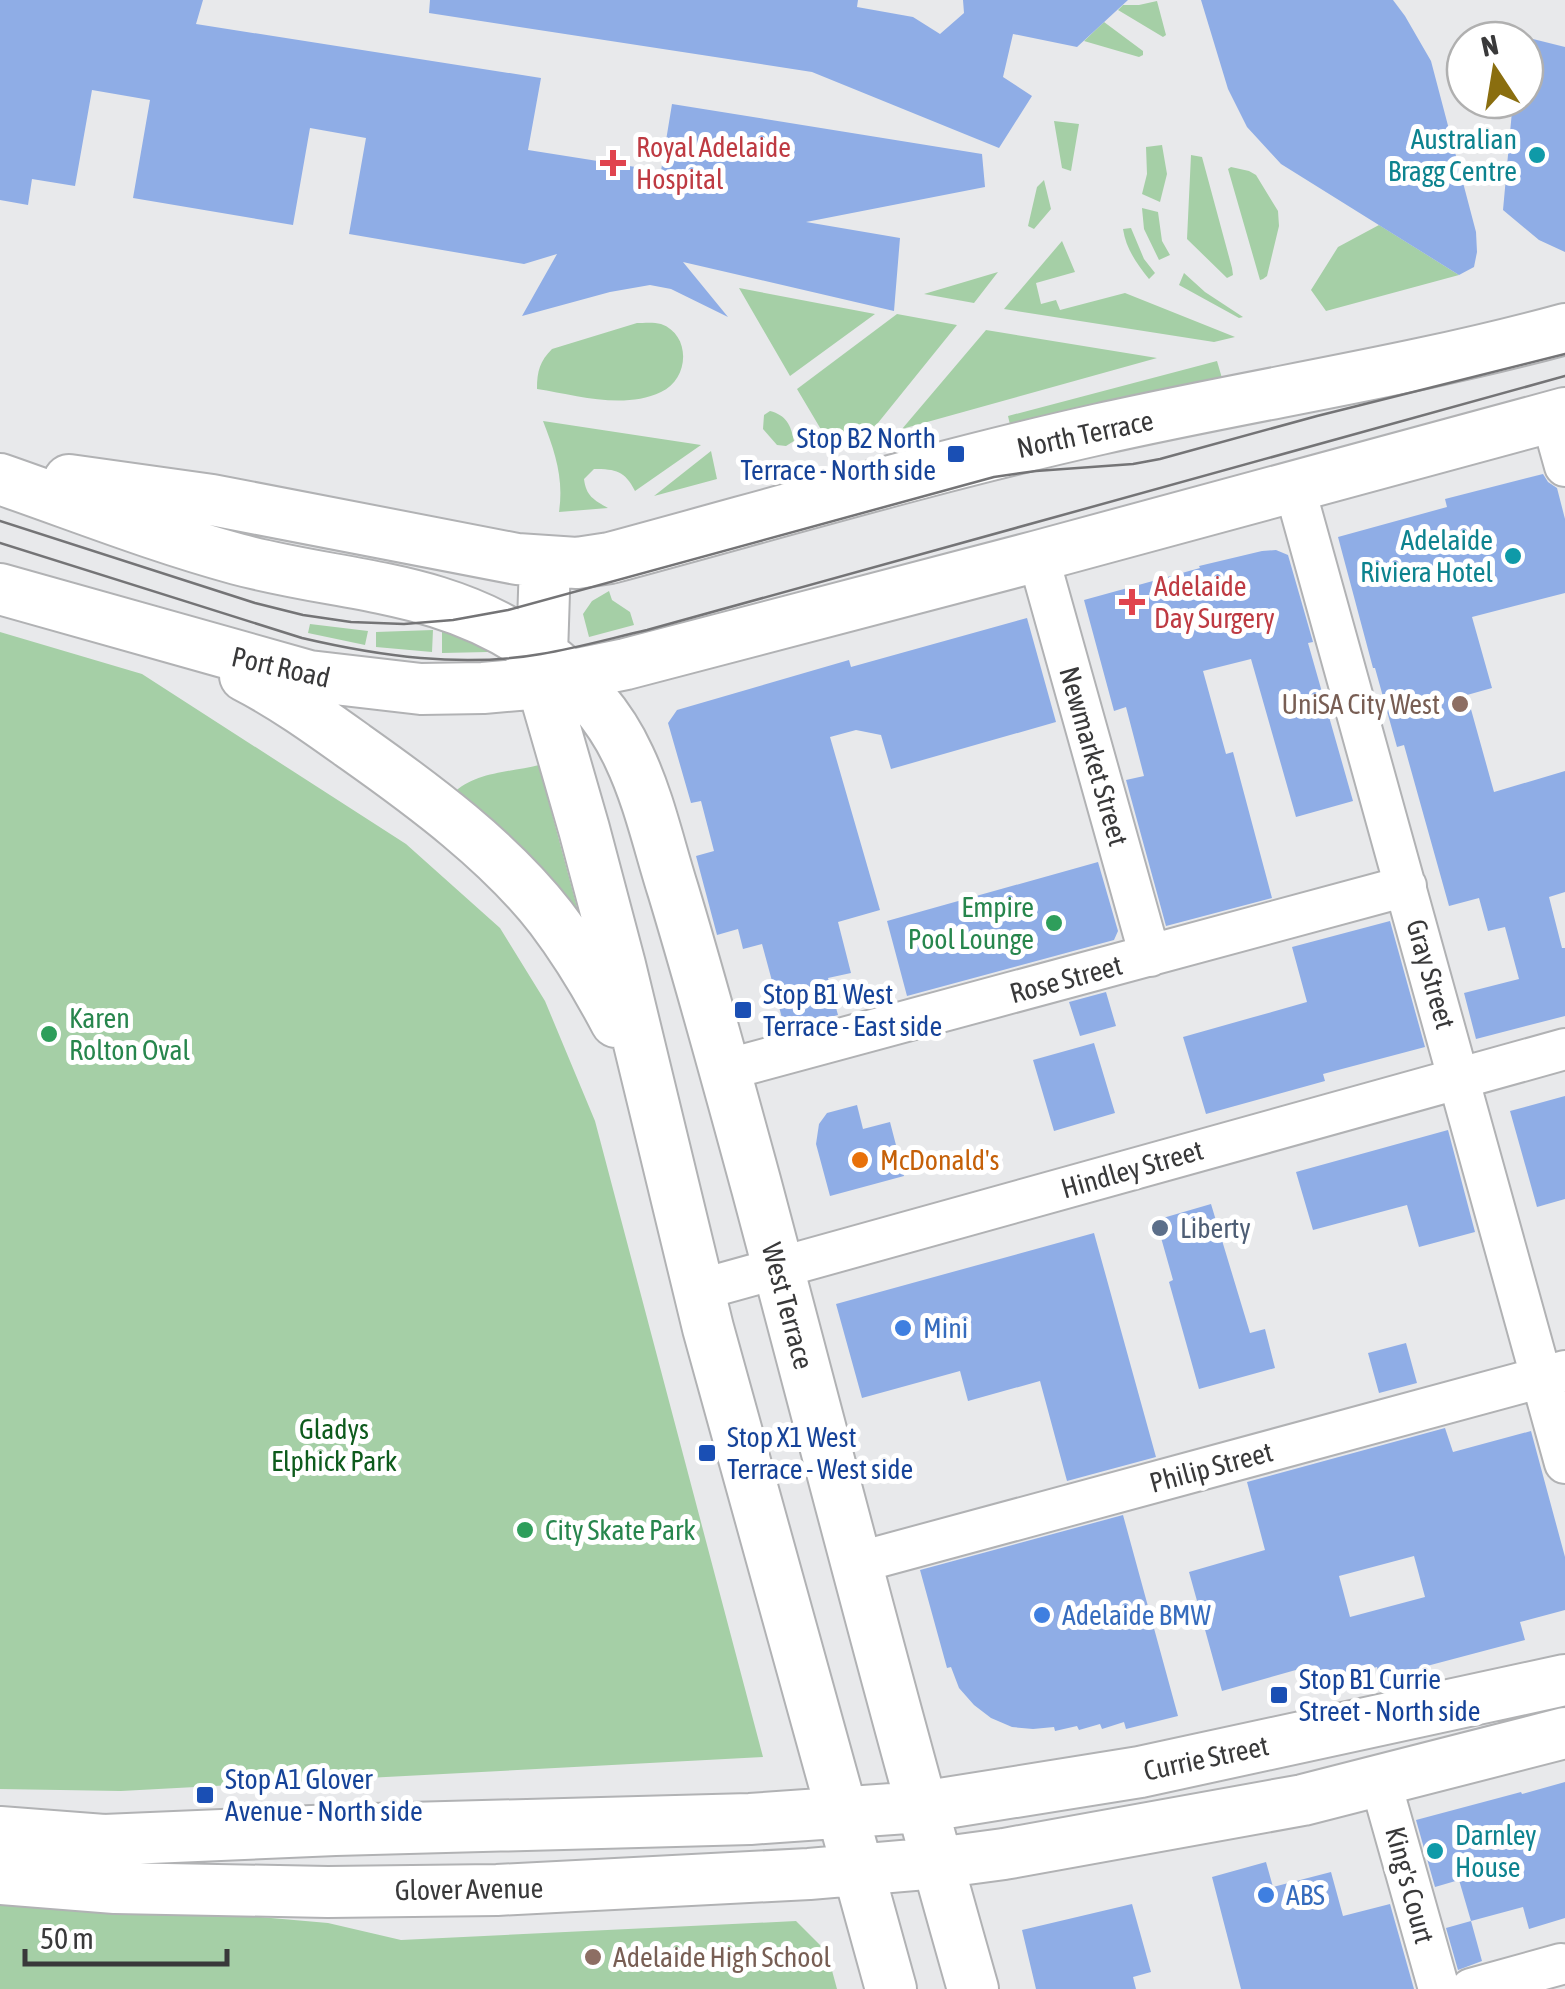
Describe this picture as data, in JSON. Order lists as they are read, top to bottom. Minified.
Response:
{"streets":{"main road":["North Terrace","Port Road","West Terrace","Currie Street","Glover Avenue"],"street":["Newmarket Street","Gray Street","Rose Street","Hindley Street","Philip Street","King's Court"]},"crossings":[["North Terrace","Port Road"],["North Terrace","West Terrace"],["Port Road","West Terrace"],["Newmarket Street","Rose Street"],["Gray Street","Rose Street"],["Gray Street","Hindley Street"],["Gray Street","Philip Street"],["Rose Street","West Terrace"],["Hindley Street","West Terrace"],["West Terrace","Philip Street"],["West Terrace","Currie Street"],["West Terrace","Glover Avenue"],["Currie Street","King's Court"],["Currie Street","Glover Avenue"]],"parks":["Gladys Elphick Park"],"places":{"other":["Australian Bragg Centre","Adelaide Riviera Hotel","UniSA City West","Empire Pool Lounge","Karen Rolton Oval","McDonald's","Liberty","Mini","City Skate Park","Adelaide BMW","Darnley House","ABS","Adelaide High School"],"health":["Royal Adelaide Hospital","Adelaide Day Surgery"],"transit":["Stop B2 North Terrace - North side","Stop B1 West Terrace - East side","Stop X1 West Terrace - West side","Stop B1 Currie Street - North side","Stop A1 Glover Avenue - North side"]},"scale_bar":"50 m","north":"top"}
